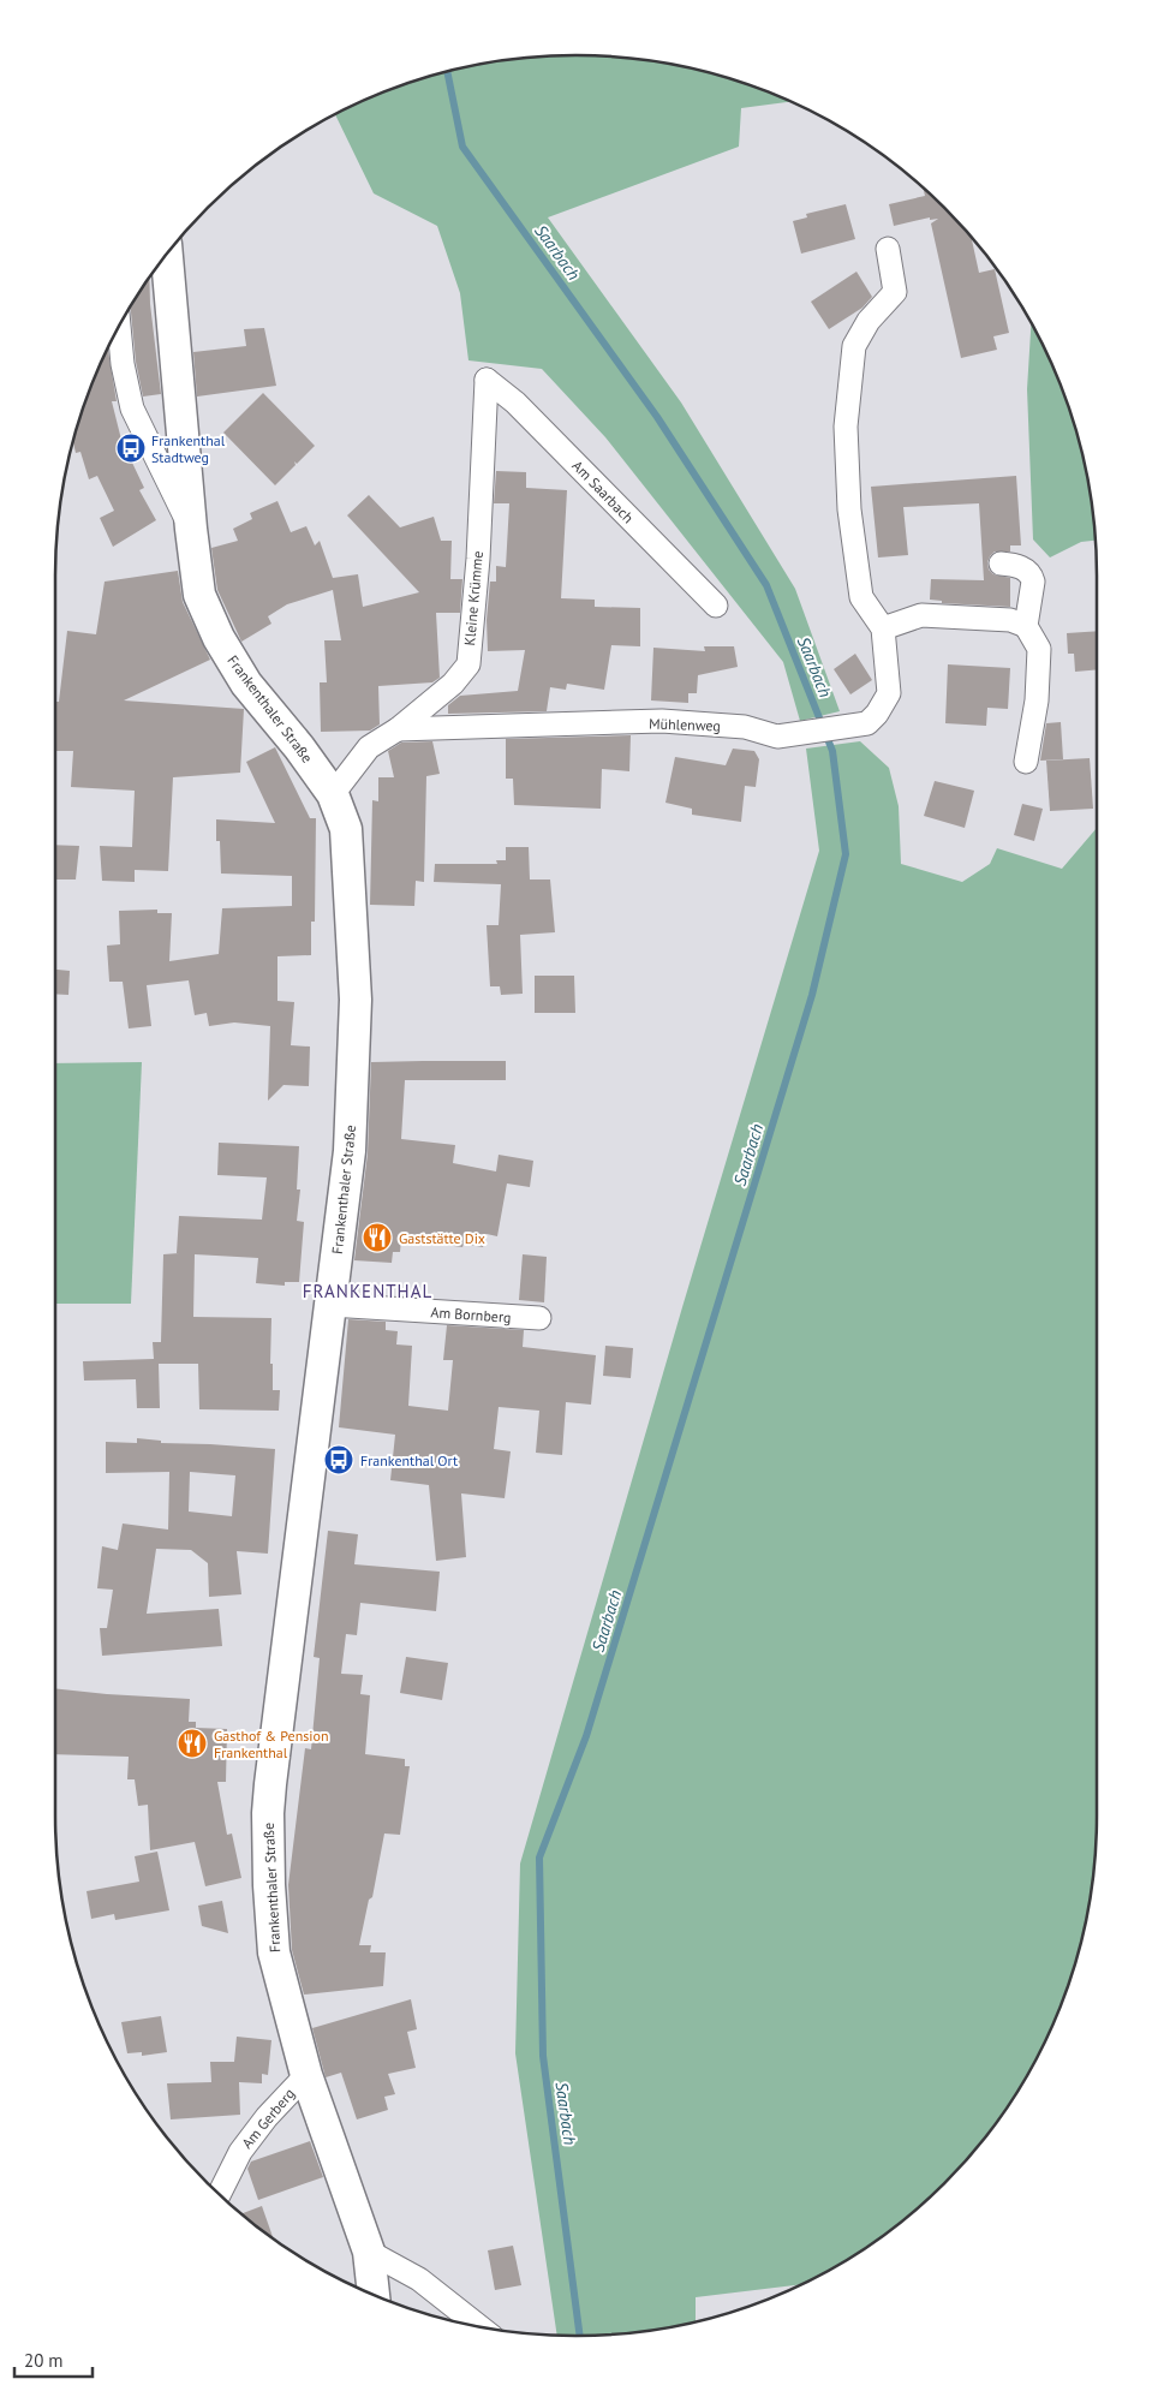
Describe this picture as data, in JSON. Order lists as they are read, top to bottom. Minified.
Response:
{"streets":{"main road":["Frankenthaler Straße"],"street":["Am Saarbach","Kleine Krümme","Mühlenweg","Am Bornberg","Am Gerberg"]},"crossings":[["Am Saarbach","Kleine Krümme"],["Kleine Krümme","Frankenthaler Straße"],["Kleine Krümme","Mühlenweg"],["Frankenthaler Straße","Am Bornberg"],["Frankenthaler Straße","Am Gerberg"]],"districts":["FRANKENTHAL"],"water":["Saarbach"],"places":{"bus stop":["Frankenthal Stadtweg","Frankenthal Ort"],"restaurant":["Gaststätte Dix","Gasthof & Pension Frankenthal"]},"scale_bar":"20 m"}
